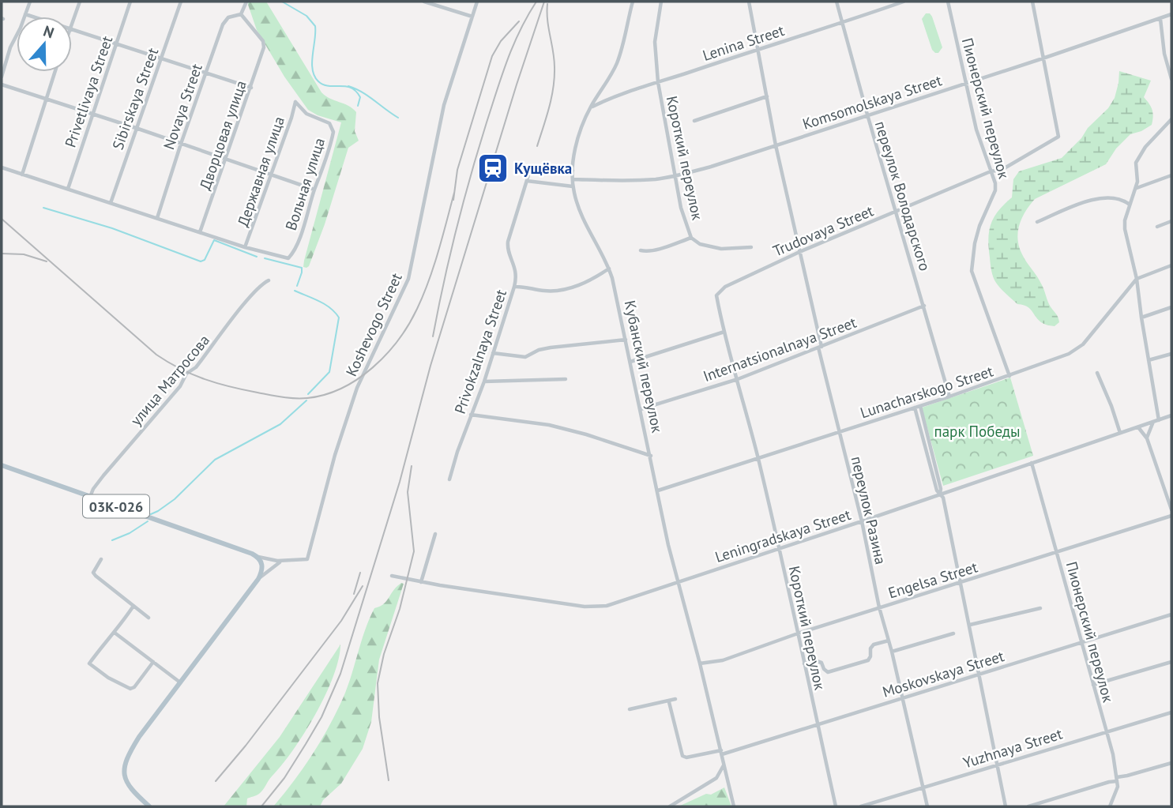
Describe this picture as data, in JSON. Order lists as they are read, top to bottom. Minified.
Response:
{"streets":{"main road":["03К-026"],"street":["Lenina Street","Privetlivaya Street","Sibirskaya Street","Komsomolskaya Street","Novaya Street","Пионерский переулок","Дворцовая улица","Короткий переулок","Державная улица","Вольная улица","переулок Володарского","Trudovaya Street","Koshevogo Street","Internatsionalnaya Street","Privokzalnaya Street","Кубанский переулок","улица Матросова","Lunacharskogo Street","переулок Разина","Leningradskaya Street","Engelsa Street","Moskovskaya Street","Yuzhnaya Street"]},"crossings":[["Lenina Street","Короткий переулок"],["Lenina Street","переулок Володарского"],["Lenina Street","Кубанский переулок"],["Lenina Street","переулок Разина"],["Komsomolskaya Street","Пионерский переулок"],["Komsomolskaya Street","Короткий переулок"],["Komsomolskaya Street","переулок Володарского"],["Komsomolskaya Street","Trudovaya Street"],["Komsomolskaya Street","Кубанский переулок"],["Komsomolskaya Street","переулок Разина"],["Novaya Street","Дворцовая улица"],["Пионерский переулок","Trudovaya Street"],["Пионерский переулок","Lunacharskogo Street"],["Пионерский переулок","Leningradskaya Street"],["Пионерский переулок","Engelsa Street"],["Пионерский переулок","Moskovskaya Street"],["Пионерский переулок","Yuzhnaya Street"],["Короткий переулок","Trudovaya Street"],["Короткий переулок","Internatsionalnaya Street"],["Короткий переулок","Lunacharskogo Street"],["Короткий переулок","Leningradskaya Street"],["Короткий переулок","Engelsa Street"],["Короткий переулок","Moskovskaya Street"],["Державная улица","Вольная улица"],["переулок Володарского","Trudovaya Street"],["переулок Володарского","Internatsionalnaya Street"],["переулок Володарского","Lunacharskogo Street"],["Trudovaya Street","переулок Разина"],["Internatsionalnaya Street","Кубанский переулок"],["Internatsionalnaya Street","переулок Разина"],["Privokzalnaya Street","Кубанский переулок"],["Кубанский переулок","Lunacharskogo Street"],["Кубанский переулок","Leningradskaya Street"],["Кубанский переулок","Engelsa Street"],["Кубанский переулок","Moskovskaya Street"],["улица Матросова","03К-026"],["Lunacharskogo Street","переулок Разина"],["переулок Разина","Leningradskaya Street"],["переулок Разина","Engelsa Street"],["переулок Разина","Moskovskaya Street"],["переулок Разина","Yuzhnaya Street"]],"parks":["парк Победы"],"places":{"station":["Кущёвка"]},"north":"top"}
